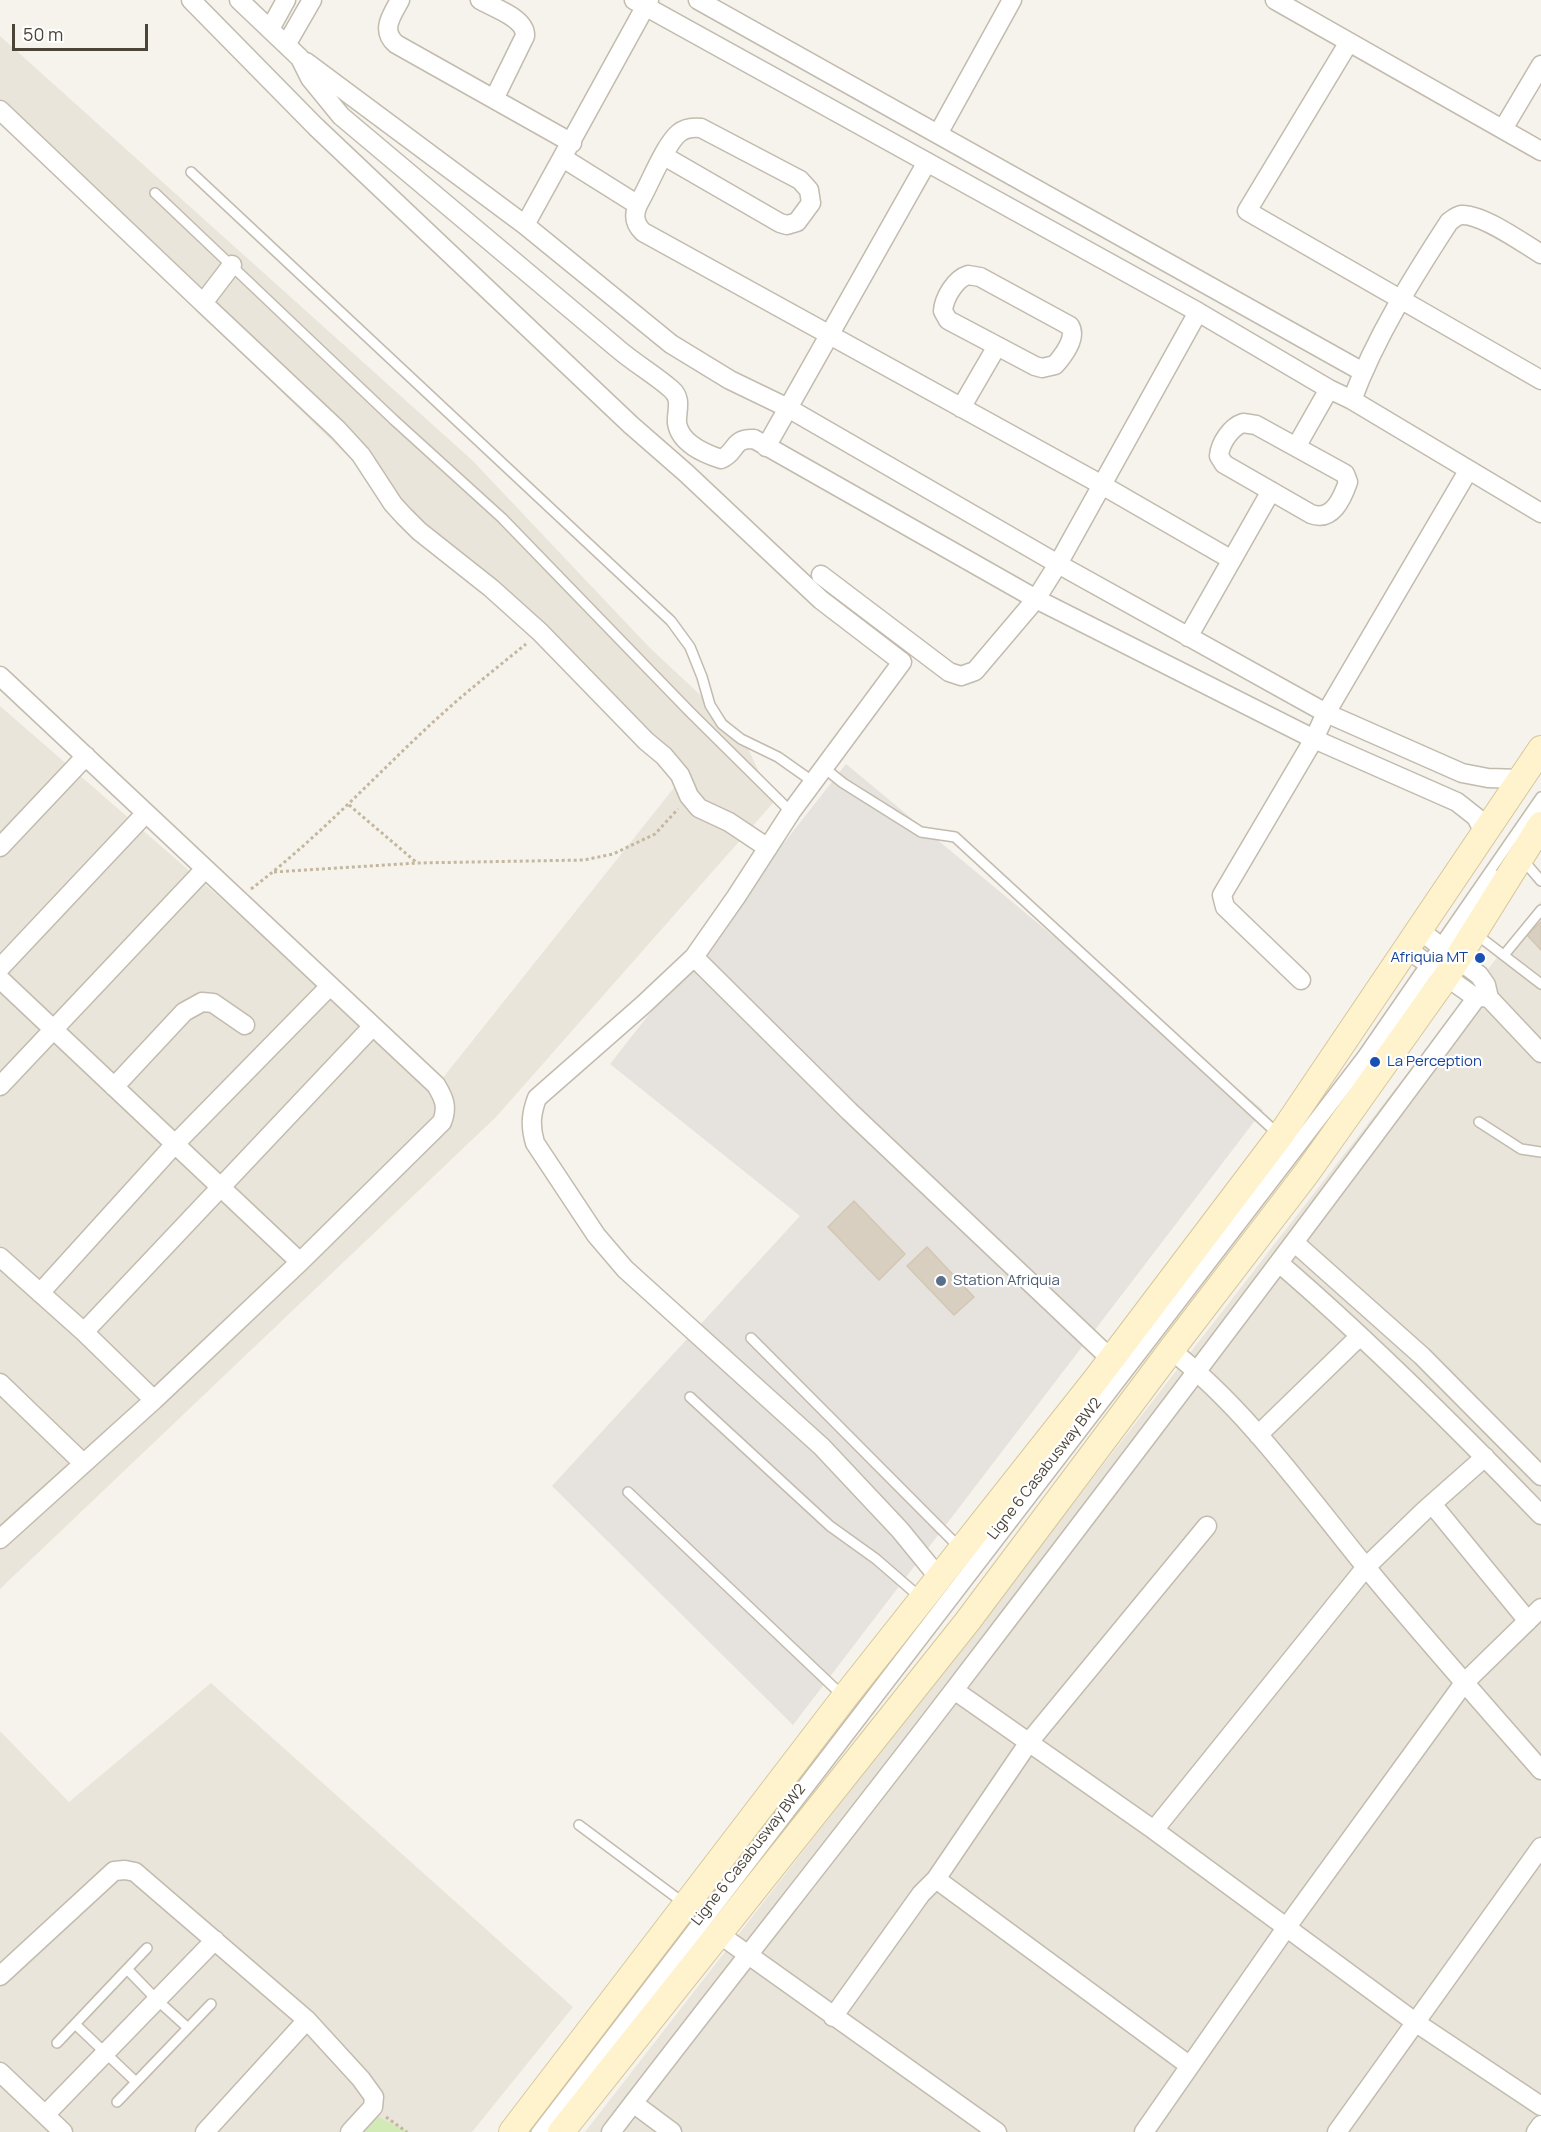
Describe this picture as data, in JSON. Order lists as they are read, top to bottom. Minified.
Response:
{"streets":{"lane":["Ligne 6 Casabusway BW2"]},"places":["Afriquia MT","La Perception","Station Afriquia"],"scale_bar":"50 m"}
